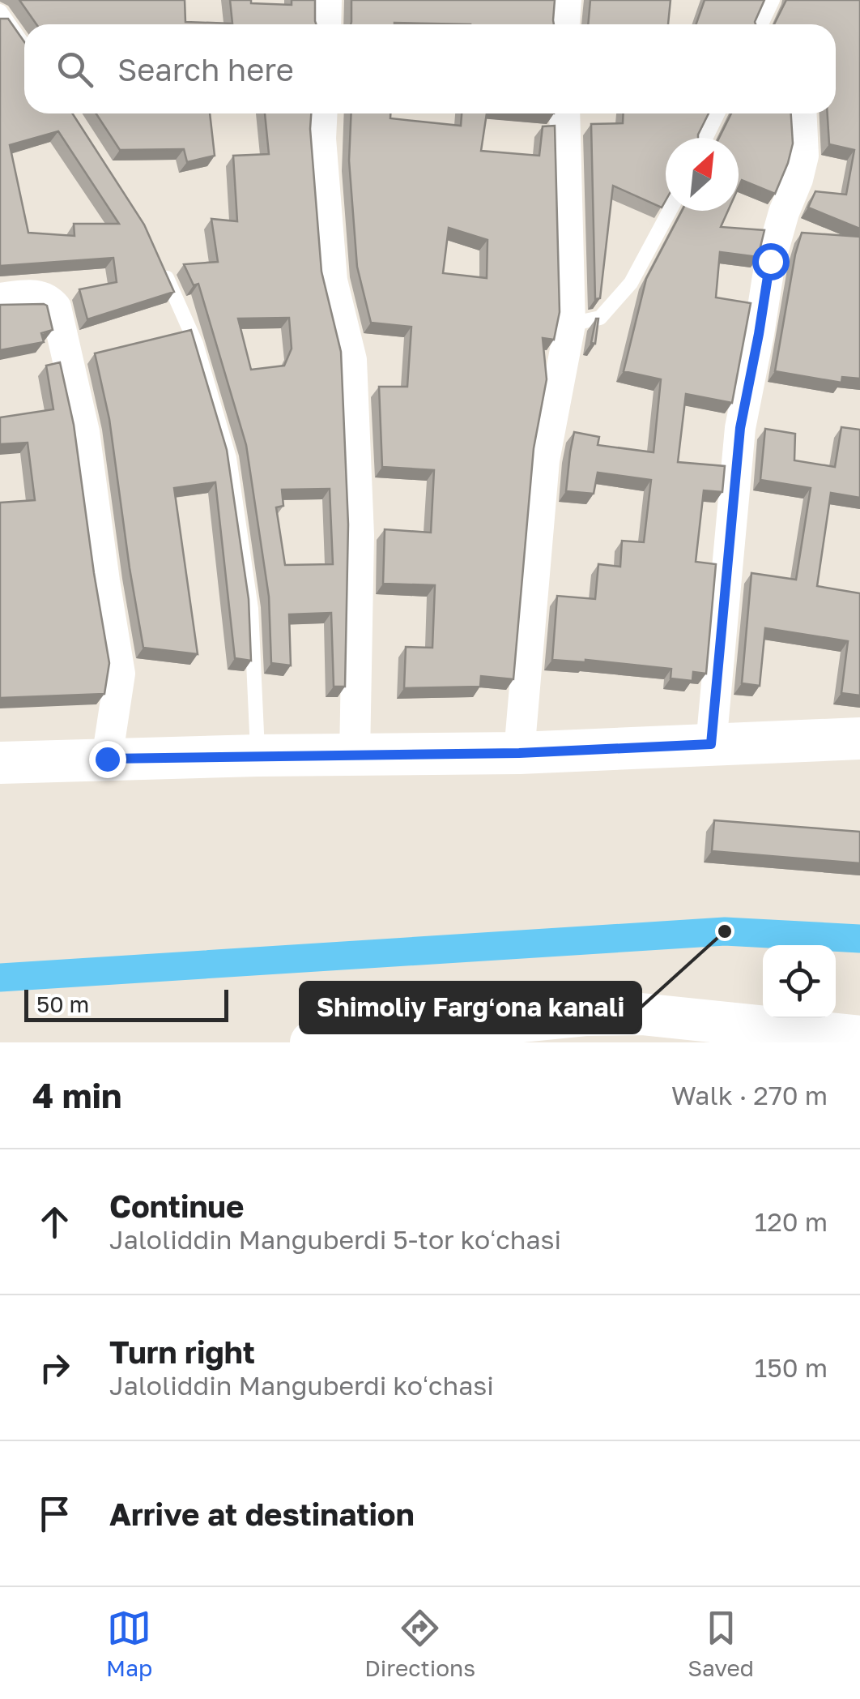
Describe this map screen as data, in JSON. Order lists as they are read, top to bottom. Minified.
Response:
{"places":["Shimoliy Fargʻona kanali"],"scale_bar":"50 m","north":"top right","page":{"search":"Search here","scale":"50 m","heading":["4 min","Walk · 270 m"],"list":[["Continue","Jaloliddin Manguberdi 5-tor koʻchasi","120 m"],["Turn right","Jaloliddin Manguberdi koʻchasi","150 m"],"Arrive at destination"],"nav":["Map","Directions","Saved"]}}
